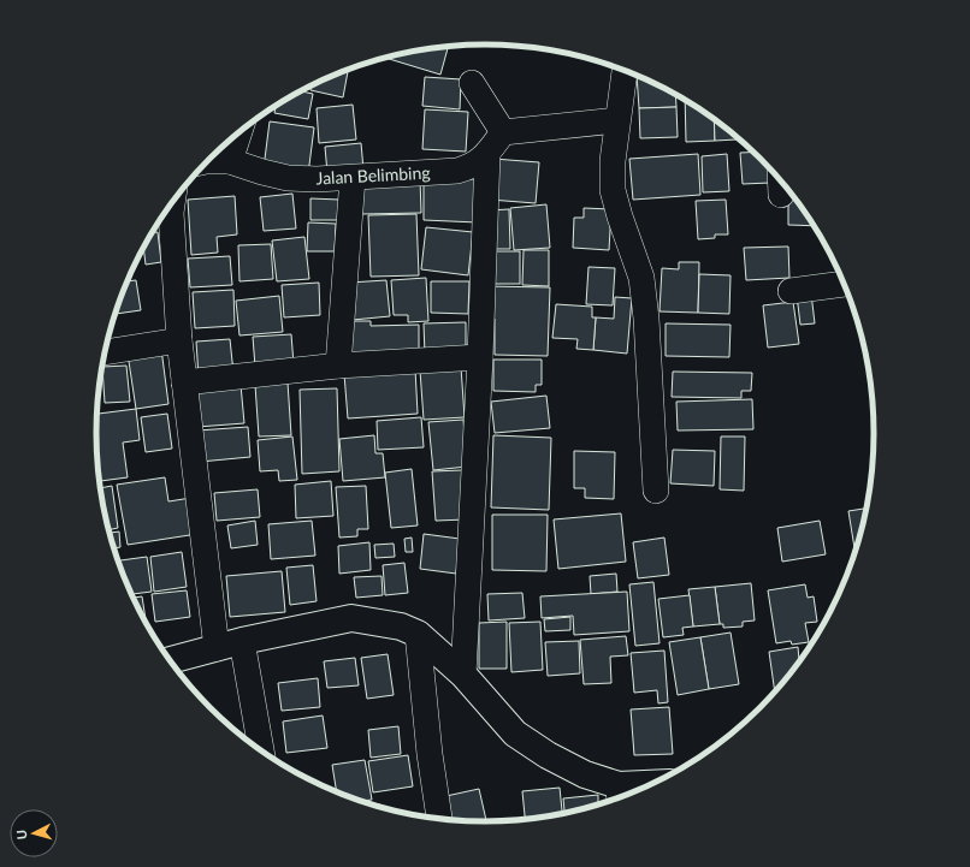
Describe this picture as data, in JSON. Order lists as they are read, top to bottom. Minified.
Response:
{"streets":{"street":["Jalan Belimbing"]},"north":"left"}
